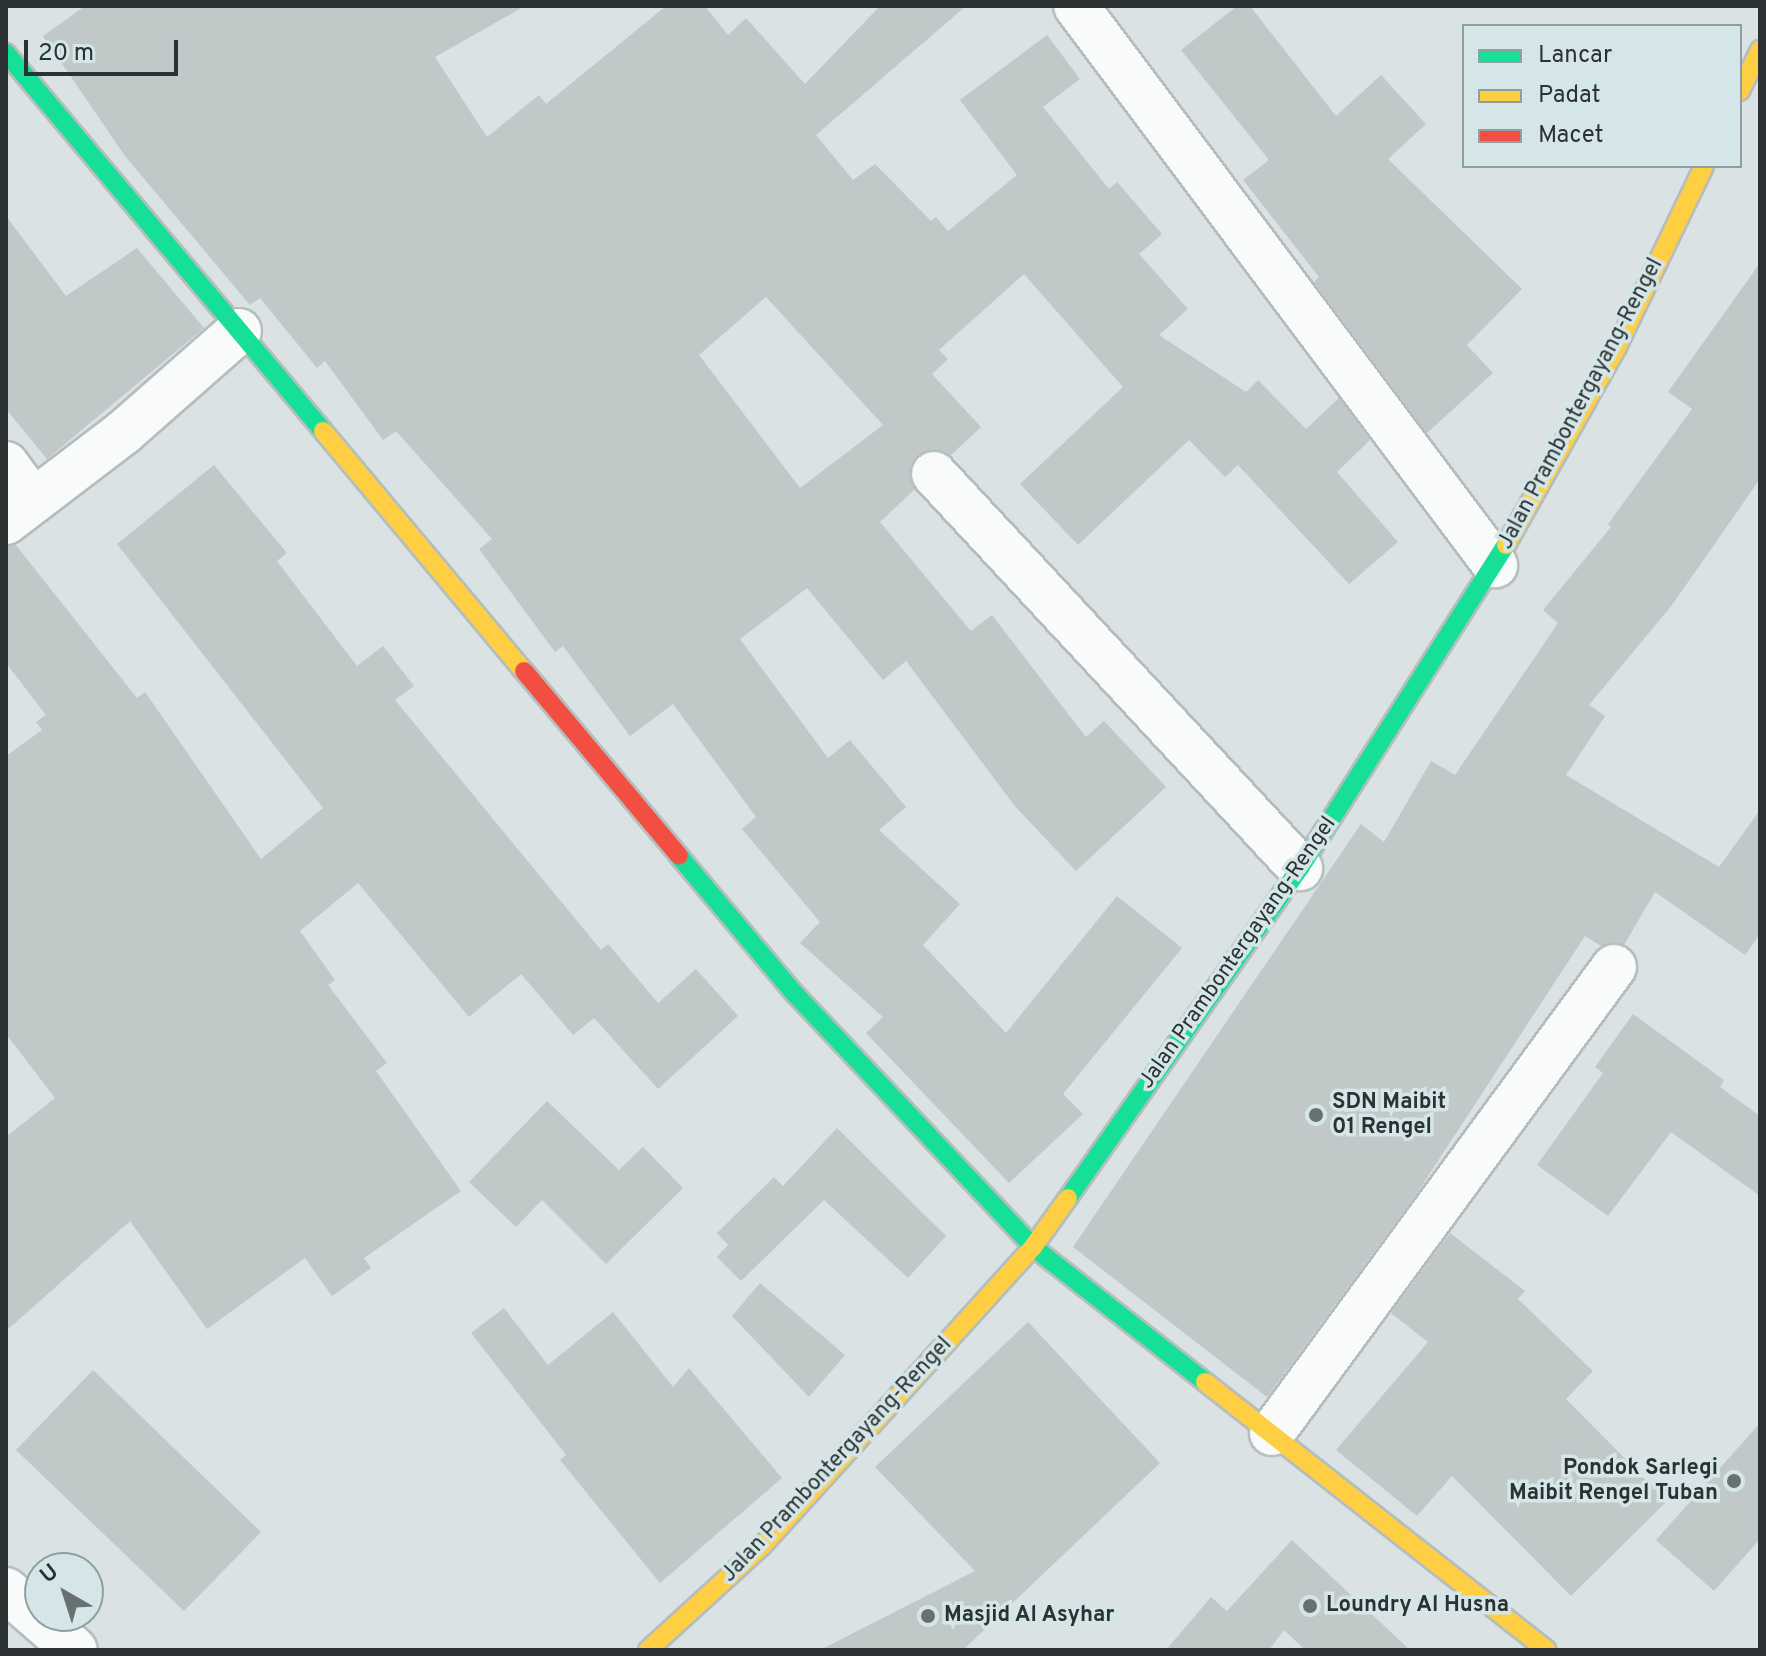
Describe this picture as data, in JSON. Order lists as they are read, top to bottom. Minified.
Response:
{"streets":{"street":["Jalan Prambontergayang-Rengel"]},"places":["SDN Maibit 01 Rengel","Pondok Sarlegi Maibit Rengel Tuban","Loundry Al Husna","Masjid Al Asyhar"],"legend":["Lancar","Padat","Macet"],"scale_bar":"20 m","north":"top left"}
